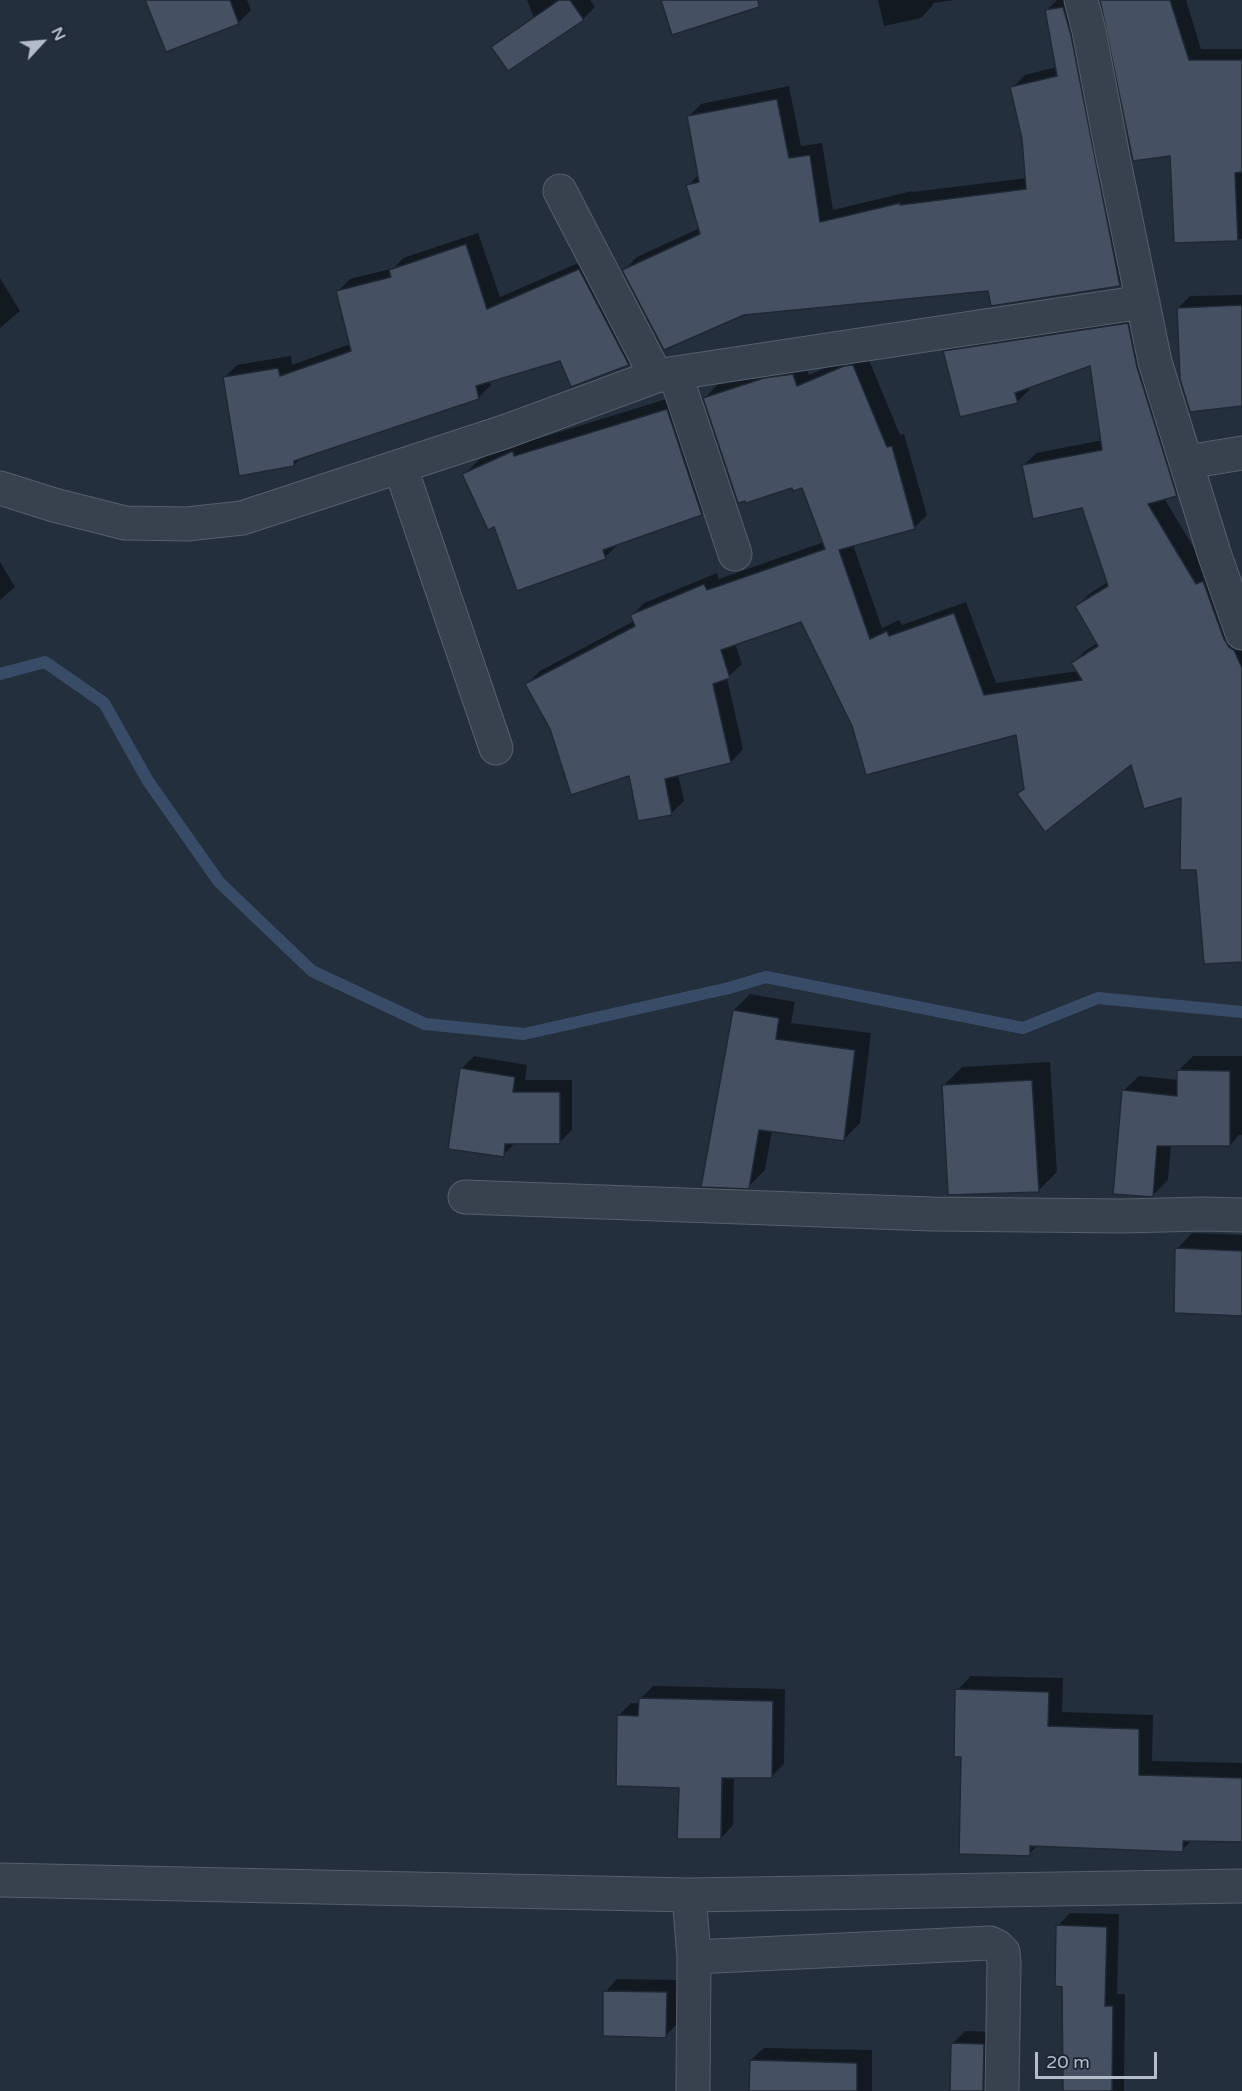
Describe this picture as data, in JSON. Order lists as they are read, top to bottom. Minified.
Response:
{"scale_bar":"20 m","north":"top right"}
